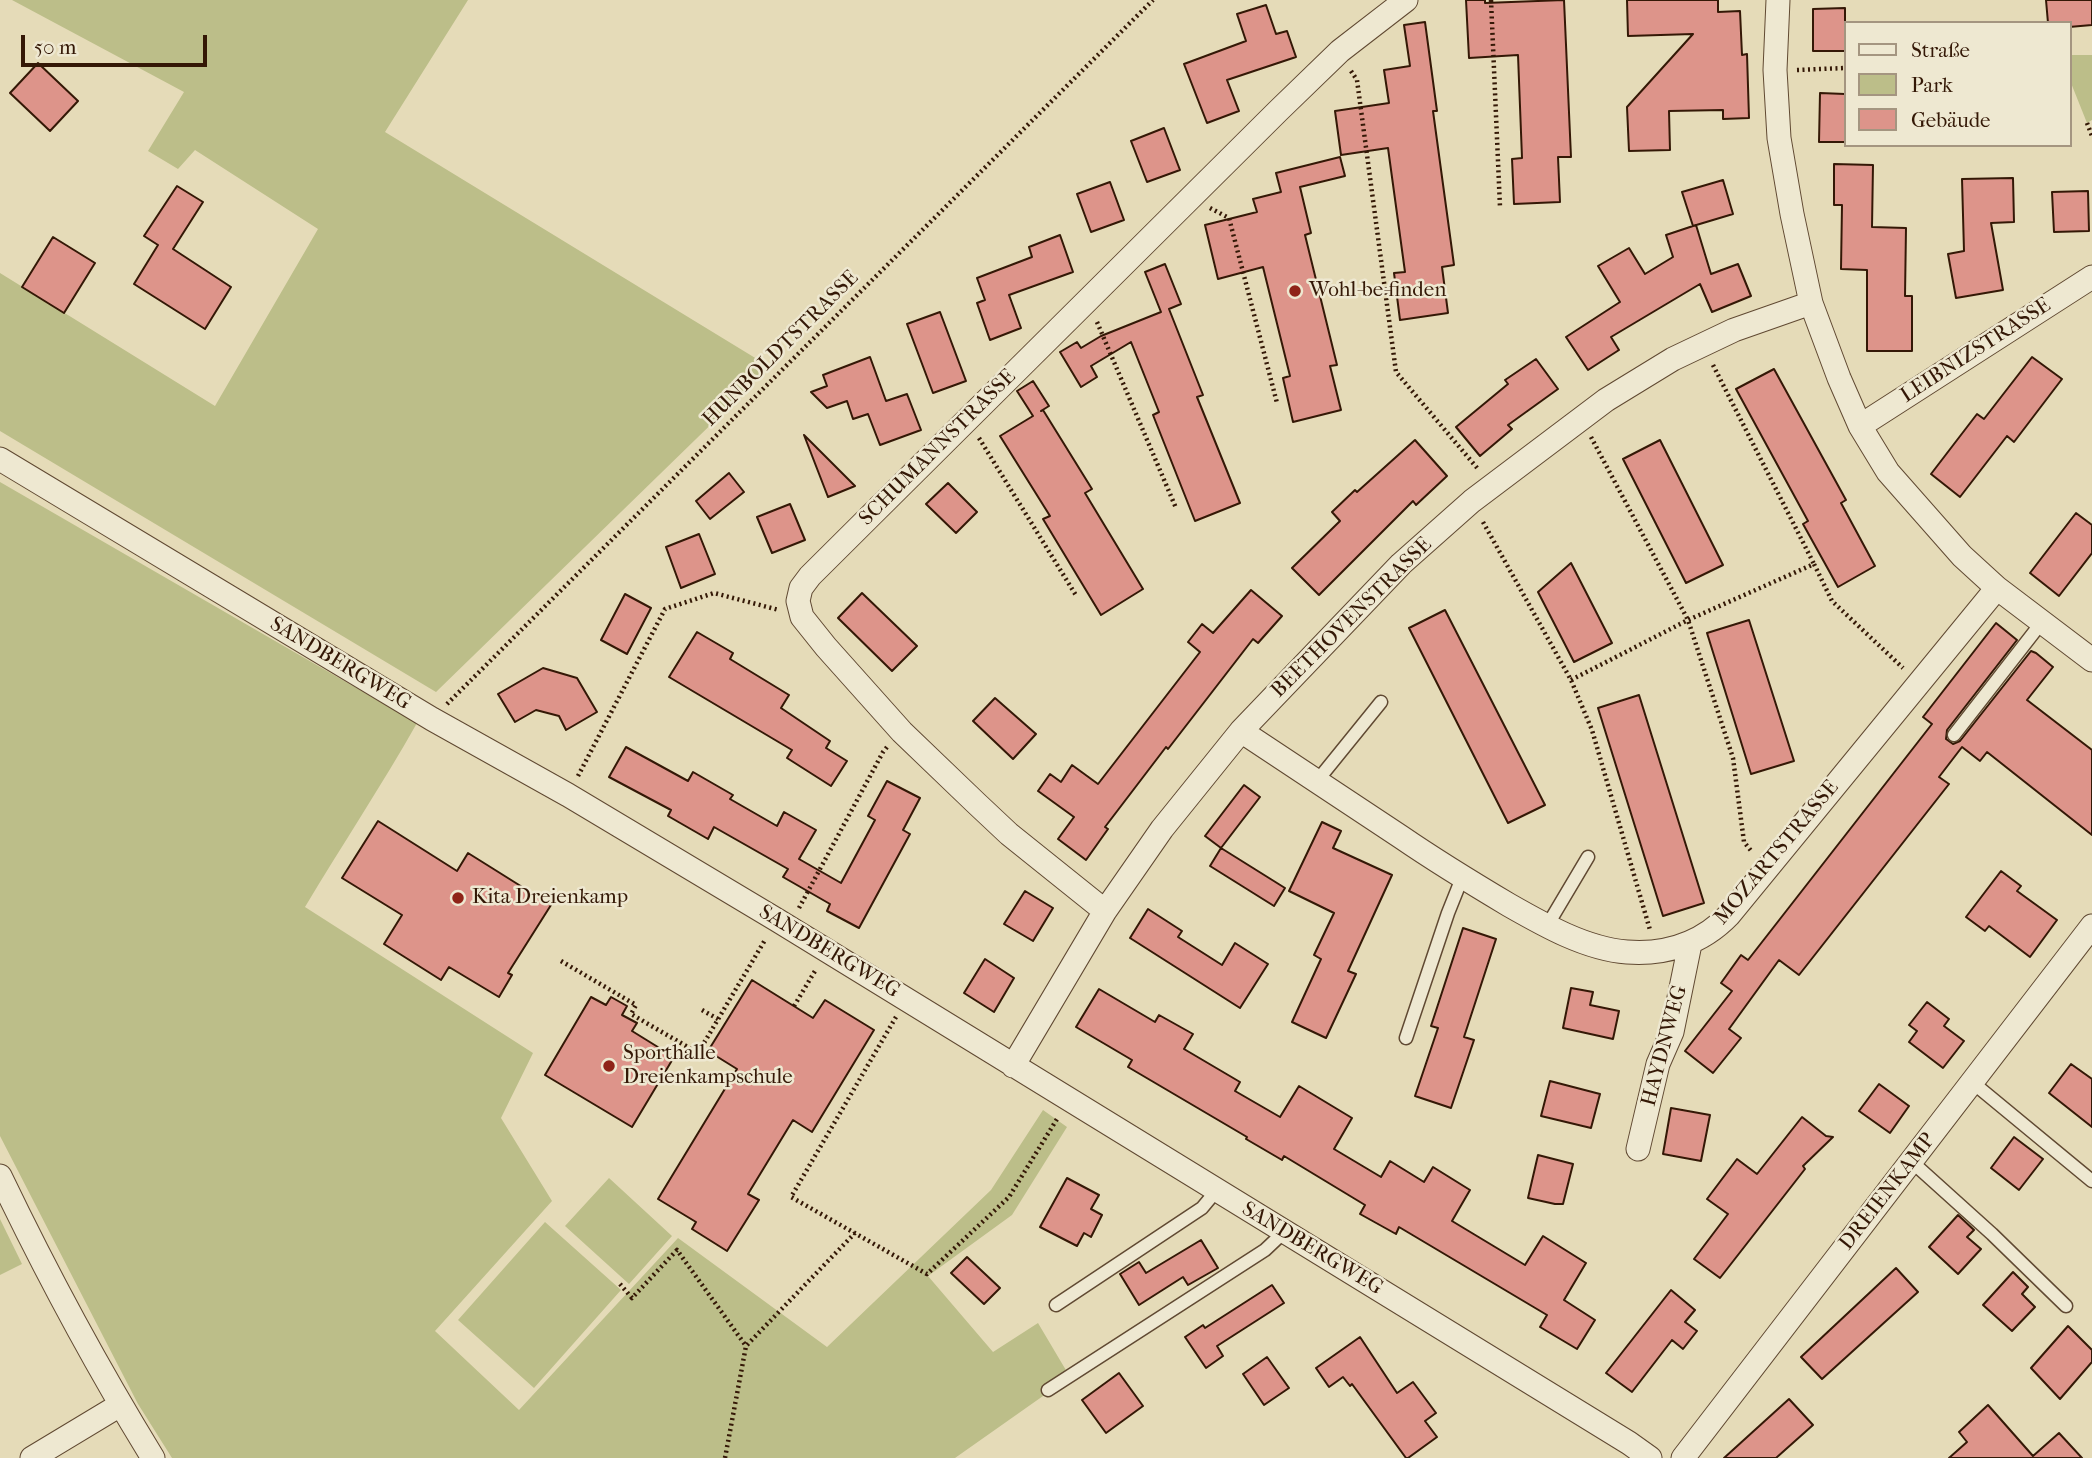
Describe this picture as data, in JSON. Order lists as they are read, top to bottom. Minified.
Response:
{"streets":{"street":["LEIBNIZSTRASSE","SCHUMANNSTRASSE","BEETHOVENSTRASSE","SANDBERGWEG","MOZARTSTRASSE","HAYDNWEG","DREIENKAMP"],"path":["HUNBOLDTSTRASSE"]},"crossings":[["HUNBOLDTSTRASSE","SANDBERGWEG"],["BEETHOVENSTRASSE","SANDBERGWEG"],["BEETHOVENSTRASSE","MOZARTSTRASSE"],["MOZARTSTRASSE","HAYDNWEG"]],"places":["Wohl-be-finden","Kita Dreienkamp","Sporthalle Dreienkampschule"],"legend":["Straße","Park","Gebäude"],"scale_bar":"50 m"}
